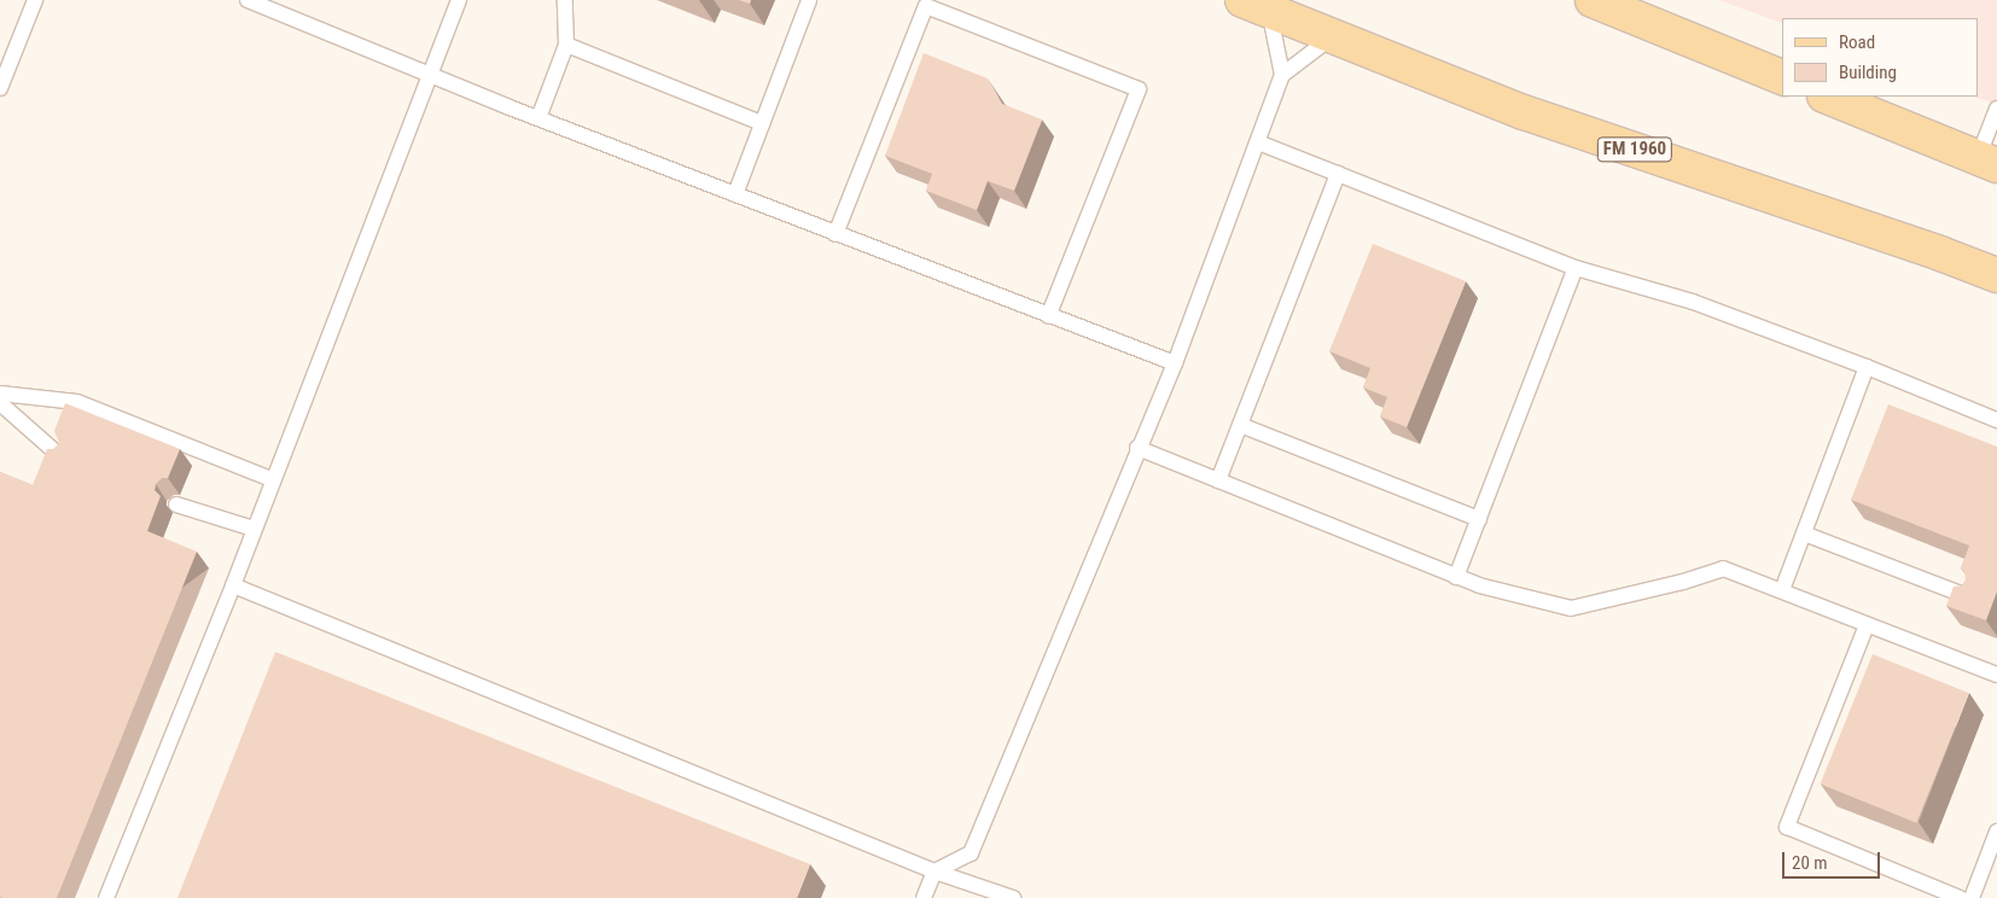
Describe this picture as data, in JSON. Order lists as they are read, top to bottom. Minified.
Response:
{"streets":{"main road":["FM 1960"]},"legend":["Road","Building"],"scale_bar":"20 m"}
